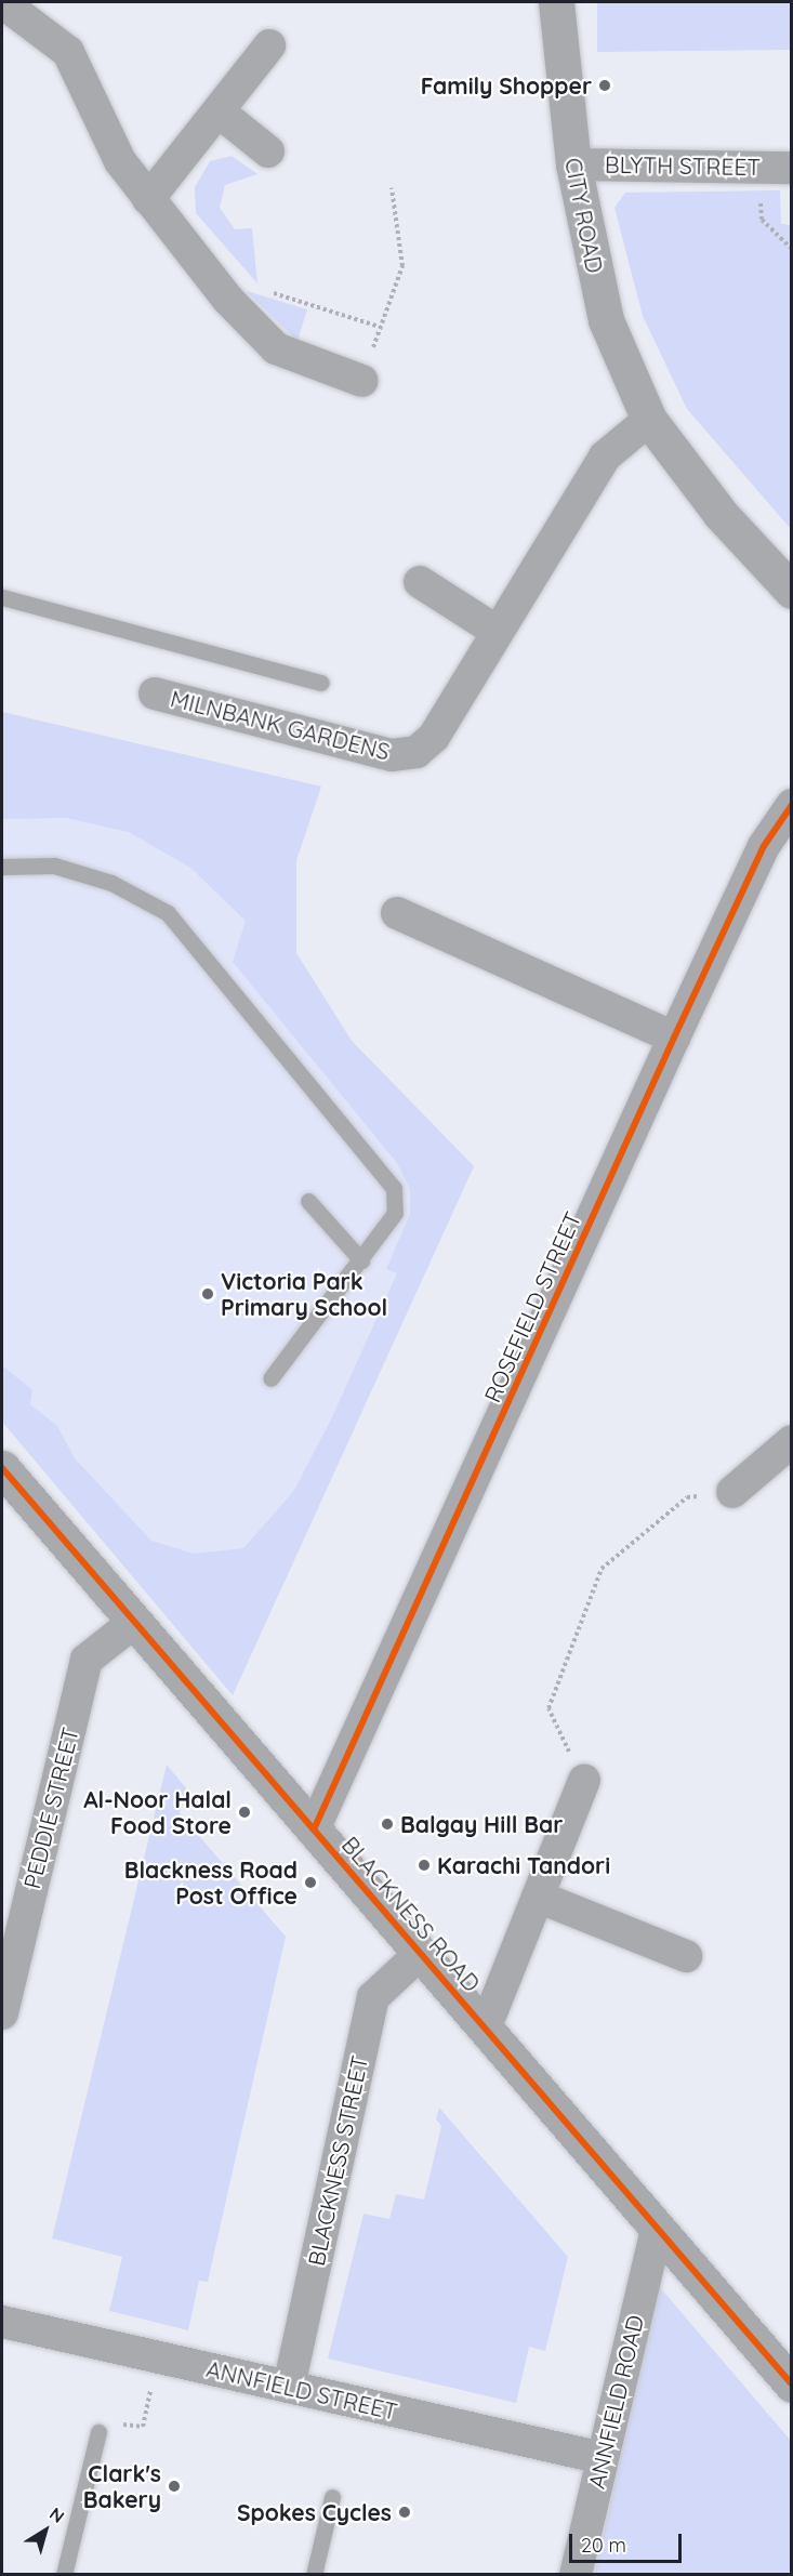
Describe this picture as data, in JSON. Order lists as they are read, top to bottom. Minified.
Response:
{"streets":{"street":["BLYTH STREET","CITY ROAD","MILNBANK GARDENS","ROSEFIELD STREET","PEDDIE STREET","BLACKNESS ROAD","BLACKNESS STREET","ANNFIELD STREET","ANNFIELD ROAD"]},"crossings":[["BLYTH STREET","CITY ROAD"],["CITY ROAD","MILNBANK GARDENS"],["ROSEFIELD STREET","BLACKNESS ROAD"],["PEDDIE STREET","BLACKNESS ROAD"],["BLACKNESS ROAD","BLACKNESS STREET"],["BLACKNESS ROAD","ANNFIELD ROAD"],["BLACKNESS STREET","ANNFIELD STREET"],["ANNFIELD STREET","ANNFIELD ROAD"]],"places":["Family Shopper","Victoria Park Primary School","Al-Noor Halal Food Store","Balgay Hill Bar","Karachi Tandori","Blackness Road Post Office","Clark's Bakery","Spokes Cycles"],"scale_bar":"20 m","north":"top right"}
